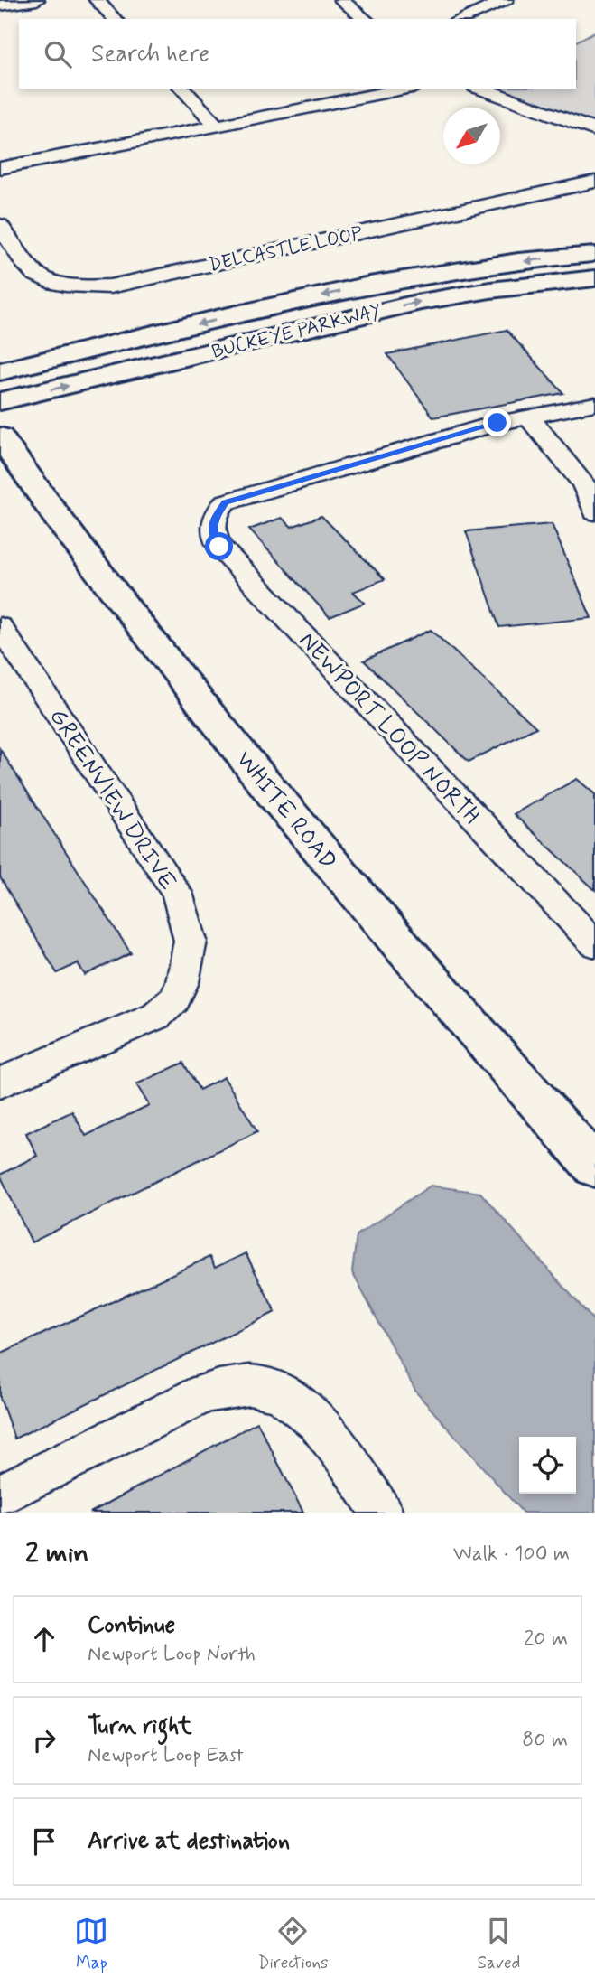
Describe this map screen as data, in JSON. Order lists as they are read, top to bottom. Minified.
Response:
{"streets":{"street":["DELCASTLE LOOP","BUCKEYE PARKWAY","NEWPORT LOOP NORTH","GREENVIEW DRIVE","WHITE ROAD"]},"north":"bottom left","page":{"search":"Search here","heading":["2 min","Walk · 100 m"],"list":[["Continue","Newport Loop North","20 m"],["Turn right","Newport Loop East","80 m"],"Arrive at destination"],"nav":["Map","Directions","Saved"]}}
